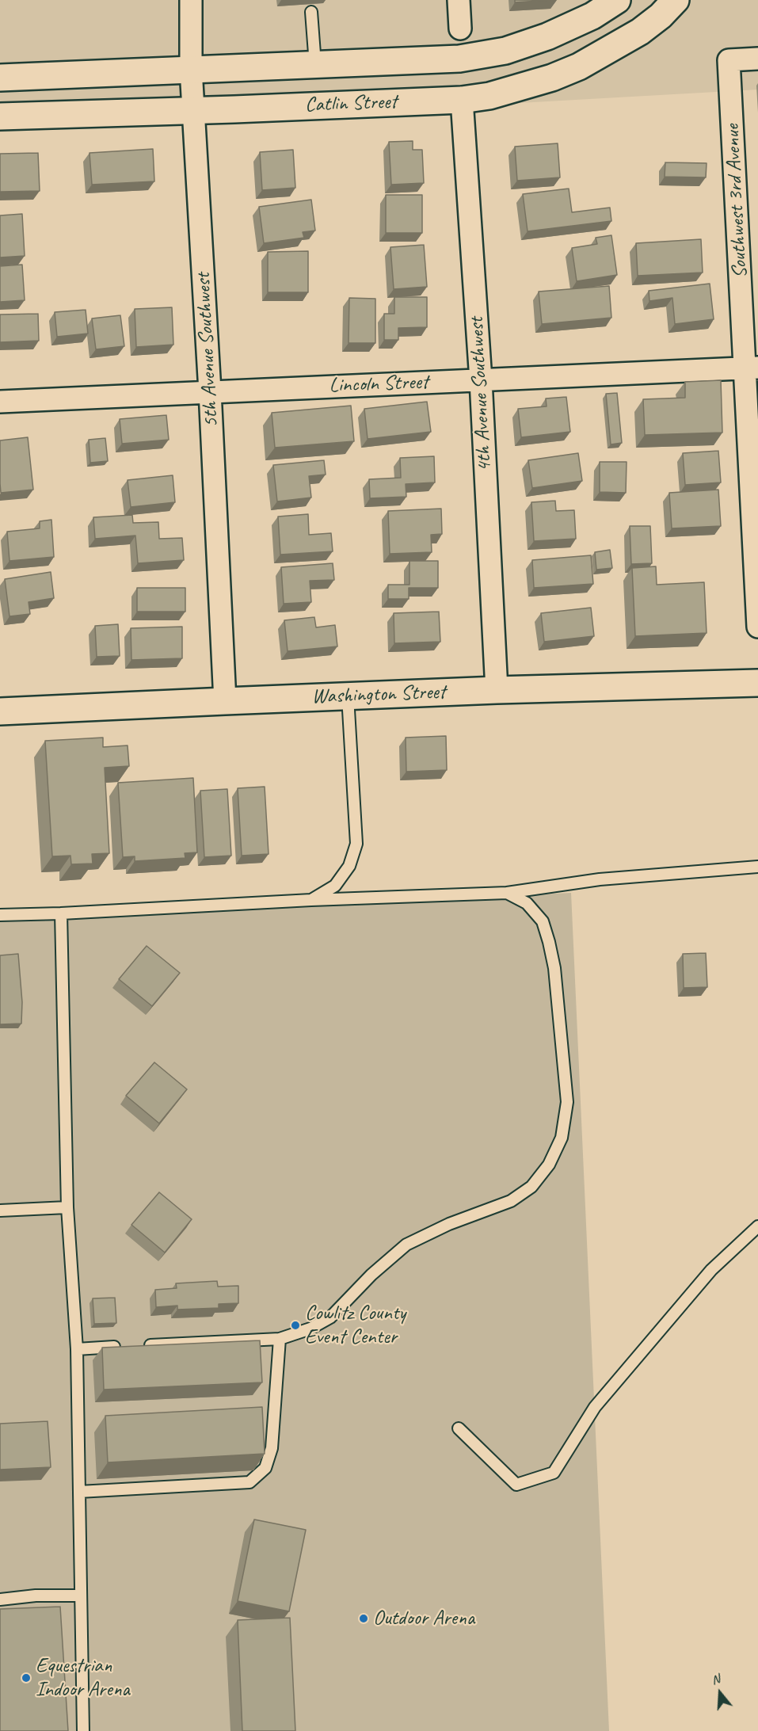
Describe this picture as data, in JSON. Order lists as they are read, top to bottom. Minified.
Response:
{"streets":{"main road":["Catlin Street","Washington Street"],"street":["Southwest 3rd Avenue","5th Avenue Southwest","Lincoln Street","4th Avenue Southwest"]},"crossings":[["Catlin Street","5th Avenue Southwest"],["Catlin Street","4th Avenue Southwest"],["Southwest 3rd Avenue","Lincoln Street"],["5th Avenue Southwest","Lincoln Street"],["5th Avenue Southwest","Washington Street"],["Lincoln Street","4th Avenue Southwest"],["4th Avenue Southwest","Washington Street"]],"places":["Cowlitz County Event Center","Outdoor Arena","Equestrian Indoor Arena"],"north":"top"}
